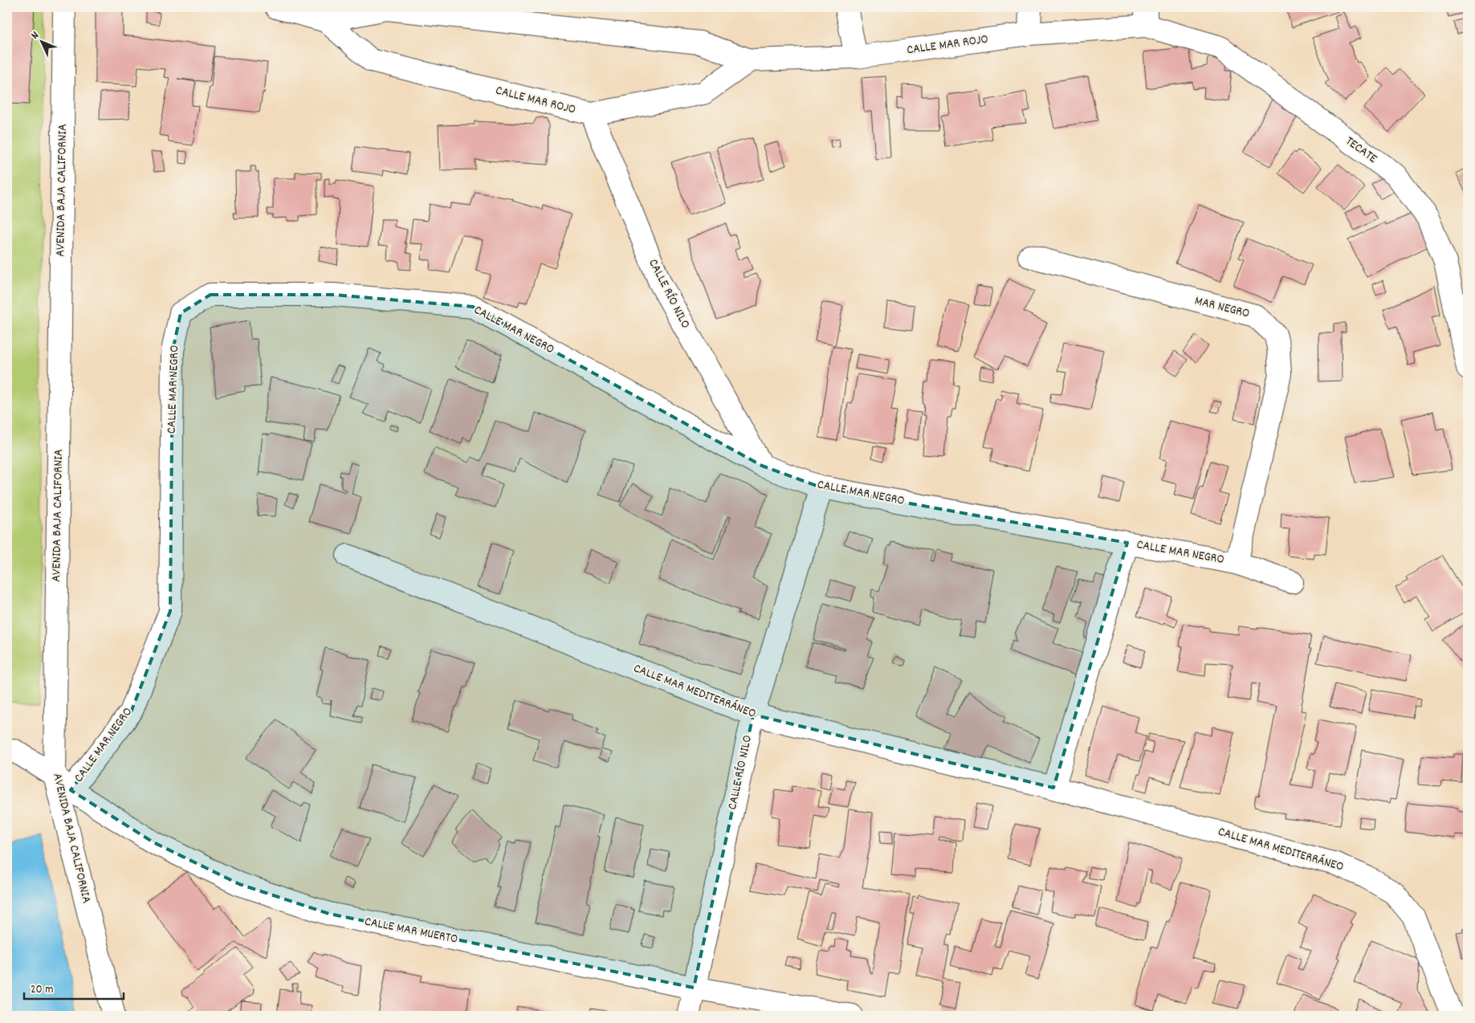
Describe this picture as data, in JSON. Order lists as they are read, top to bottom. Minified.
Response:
{"streets":{"street":["CALLE MAR ROJO","TECATE","AVENIDA BAJA CALIFORNIA","CALLE RÍO NILO","MAR NEGRO","CALLE MAR NEGRO","CALLE MAR MEDITERRÁNEO","CALLE MAR MUERTO"]},"crossings":[["CALLE MAR ROJO","TECATE"],["CALLE MAR ROJO","CALLE RÍO NILO"],["AVENIDA BAJA CALIFORNIA","CALLE MAR MUERTO"],["CALLE RÍO NILO","CALLE MAR NEGRO"],["CALLE RÍO NILO","CALLE MAR MEDITERRÁNEO"],["CALLE RÍO NILO","CALLE MAR MUERTO"],["MAR NEGRO","CALLE MAR NEGRO"],["CALLE MAR NEGRO","CALLE MAR MUERTO"]],"scale_bar":"20 m","north":"top left"}
